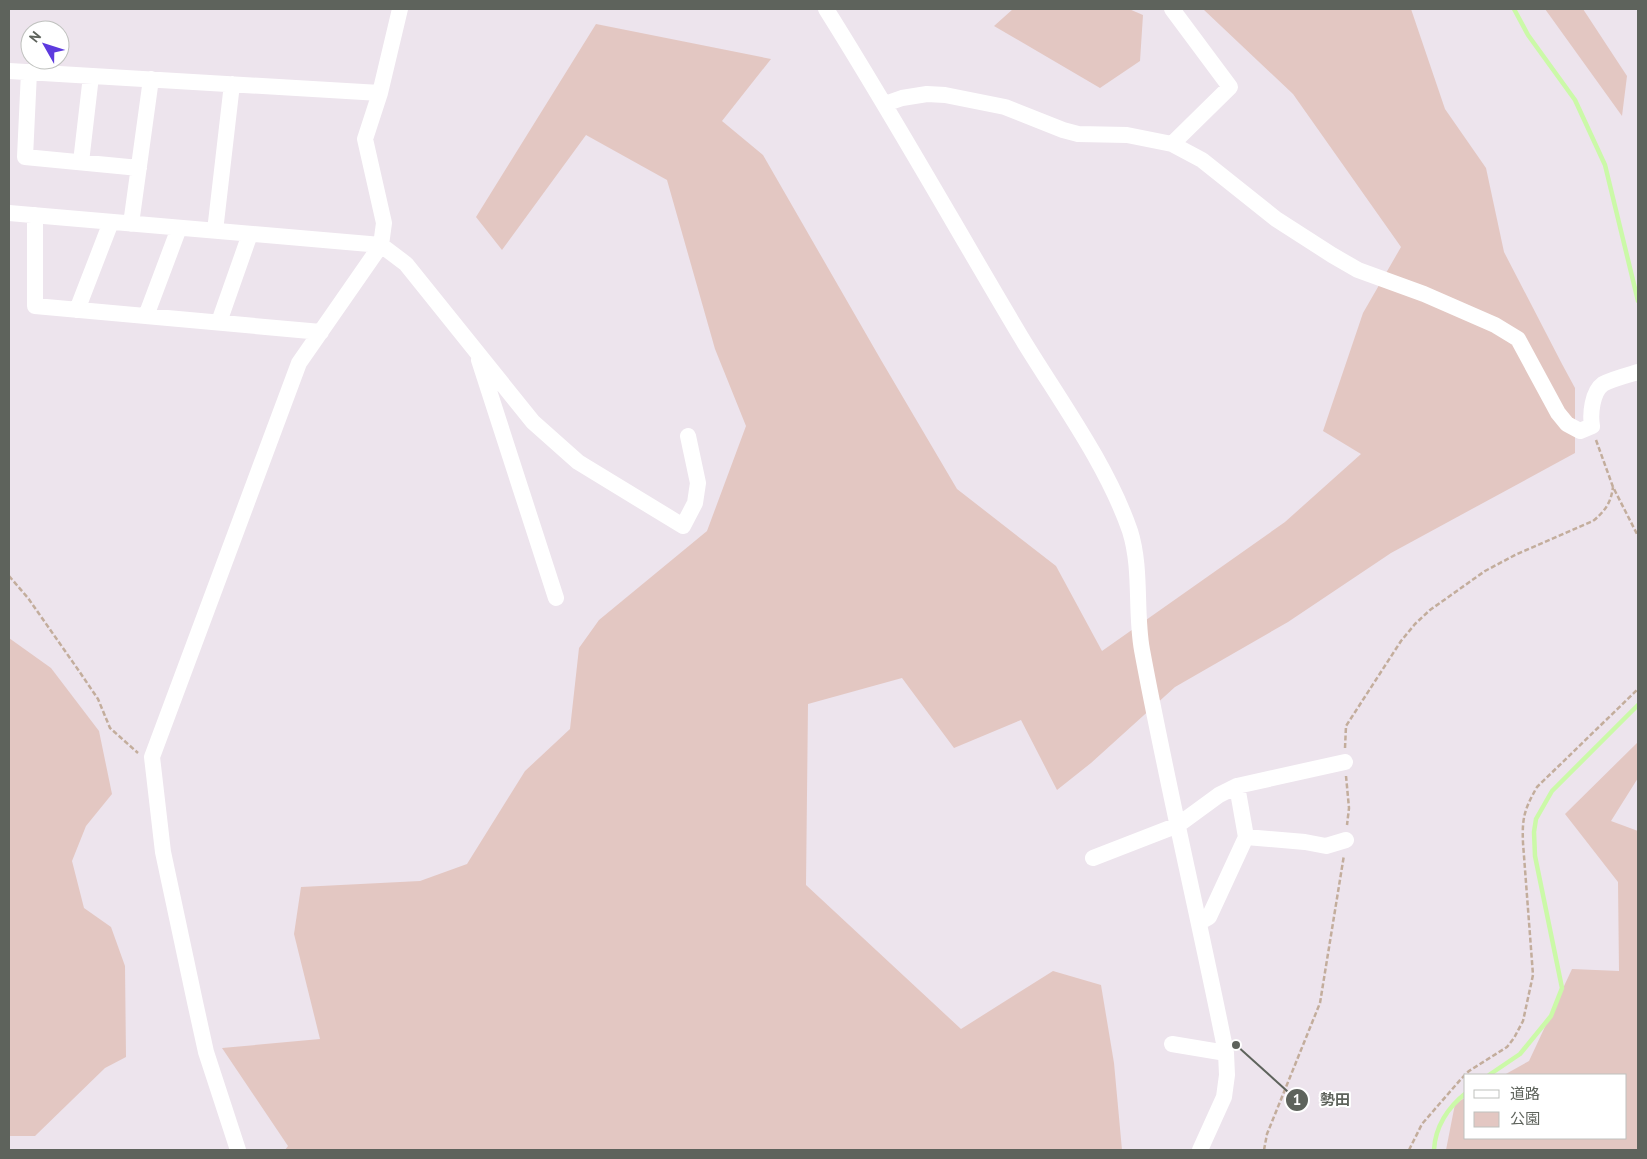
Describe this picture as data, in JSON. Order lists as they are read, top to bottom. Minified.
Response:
{"places":["勢田"],"legend":["道路","公園"],"north":"top left"}
